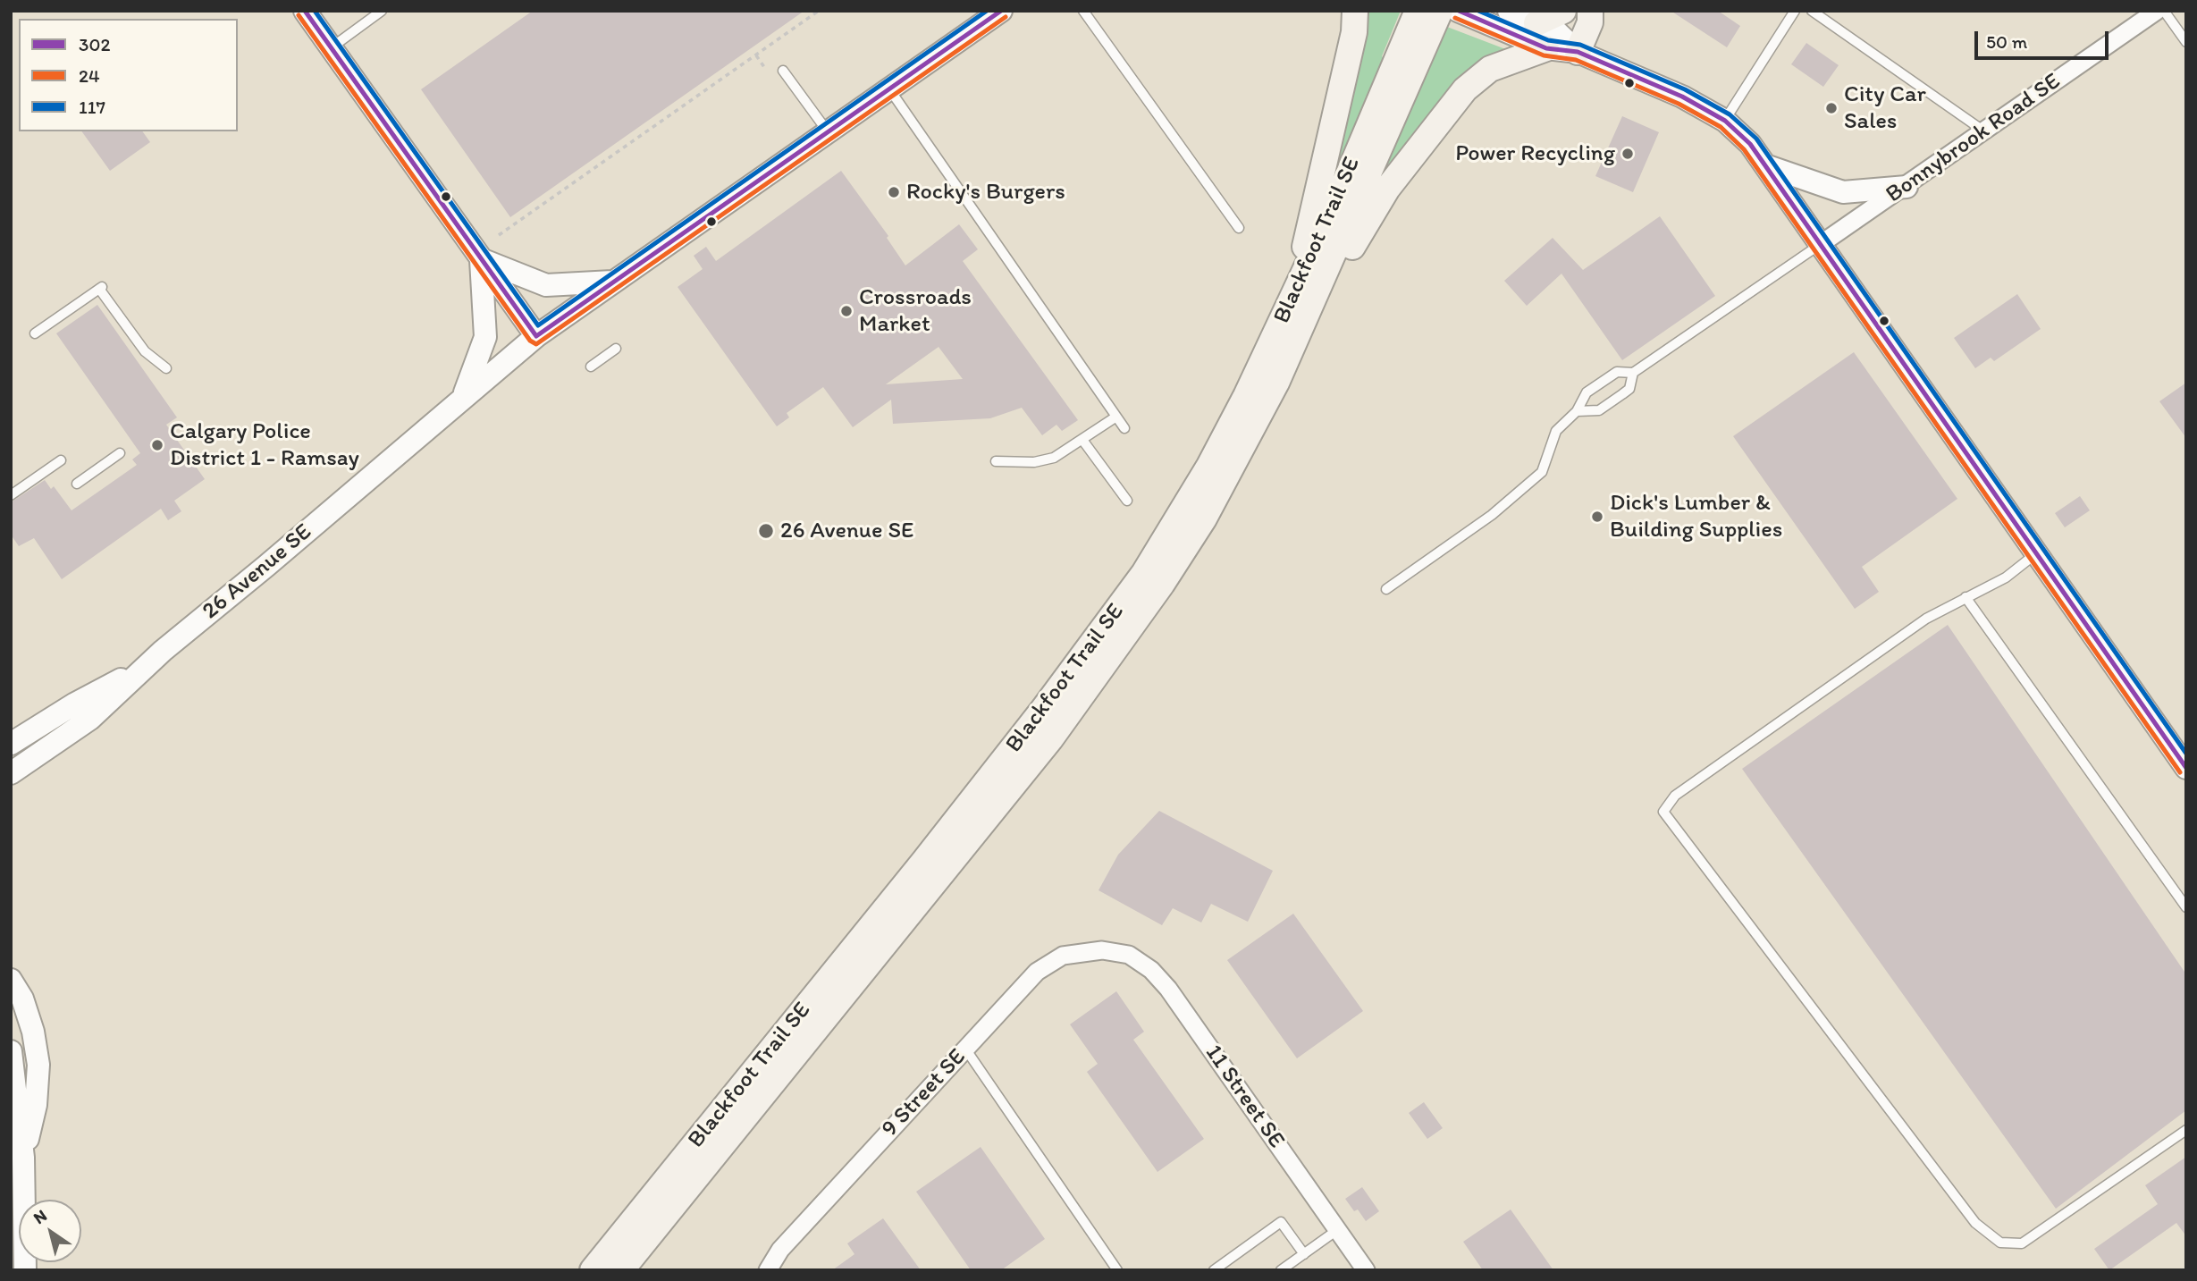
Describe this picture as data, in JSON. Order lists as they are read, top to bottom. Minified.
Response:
{"streets":{"main road":["Blackfoot Trail SE"],"street":["Bonnybrook Road SE","26 Avenue SE","9 Street SE","11 Street SE"]},"crossings":[["9 Street SE","11 Street SE"]],"places":["City Car Sales","Power Recycling","Rocky's Burgers","Crossroads Market","Calgary Police District 1 - Ramsay","Dick's Lumber & Building Supplies","26 Avenue SE"],"lines":["transit line 302","transit line 117","transit line 24"],"legend":["302","24","117"],"scale_bar":"50 m","north":"top left"}
